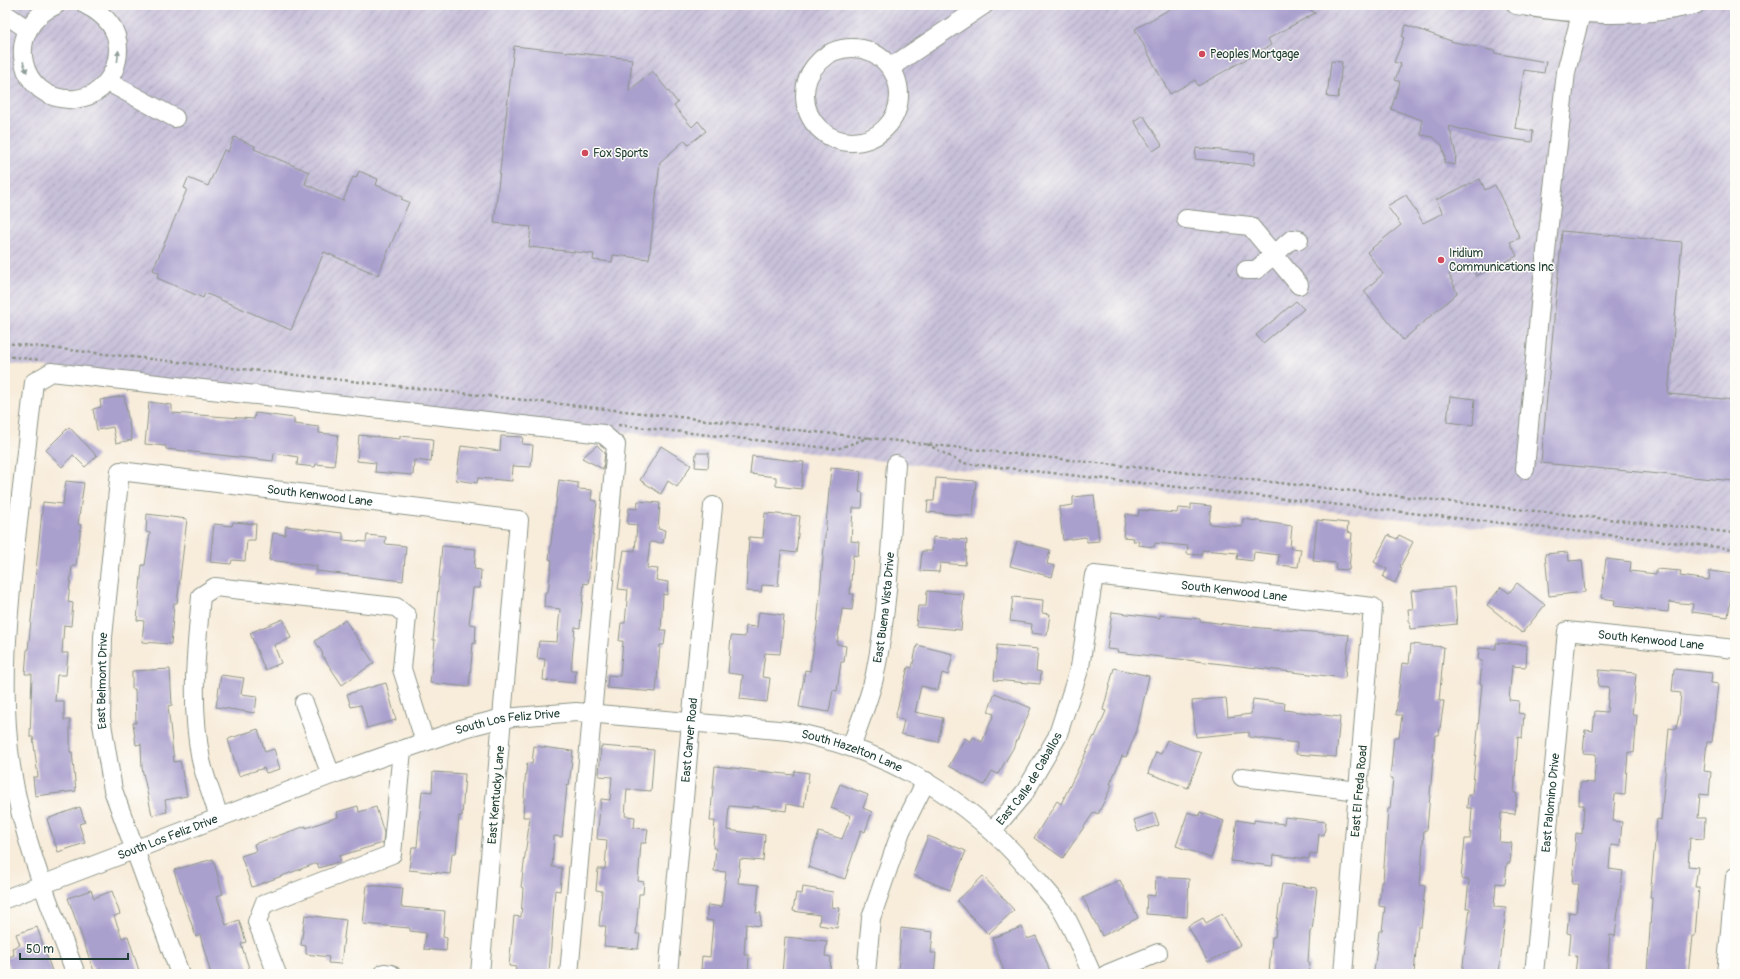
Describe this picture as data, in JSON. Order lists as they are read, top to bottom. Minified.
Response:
{"streets":{"street":["South Kenwood Lane","East Buena Vista Drive","East Belmont Drive","South Los Feliz Drive","East Carver Road","South Hazelton Lane","East Calle de Caballos","East El Freda Road","East Kentucky Lane","East Palomino Drive"]},"crossings":[["South Kenwood Lane","East Belmont Drive"],["South Kenwood Lane","East Calle de Caballos"],["South Kenwood Lane","East El Freda Road"],["South Kenwood Lane","East Kentucky Lane"],["South Kenwood Lane","East Palomino Drive"],["East Buena Vista Drive","South Hazelton Lane"],["East Belmont Drive","South Los Feliz Drive"],["South Los Feliz Drive","East Carver Road"],["South Los Feliz Drive","South Hazelton Lane"],["South Los Feliz Drive","East Kentucky Lane"],["East Carver Road","South Hazelton Lane"],["South Hazelton Lane","East Calle de Caballos"]],"places":["Peoples Mortgage","Fox Sports","Iridium Communications Inc"],"scale_bar":"50 m"}
